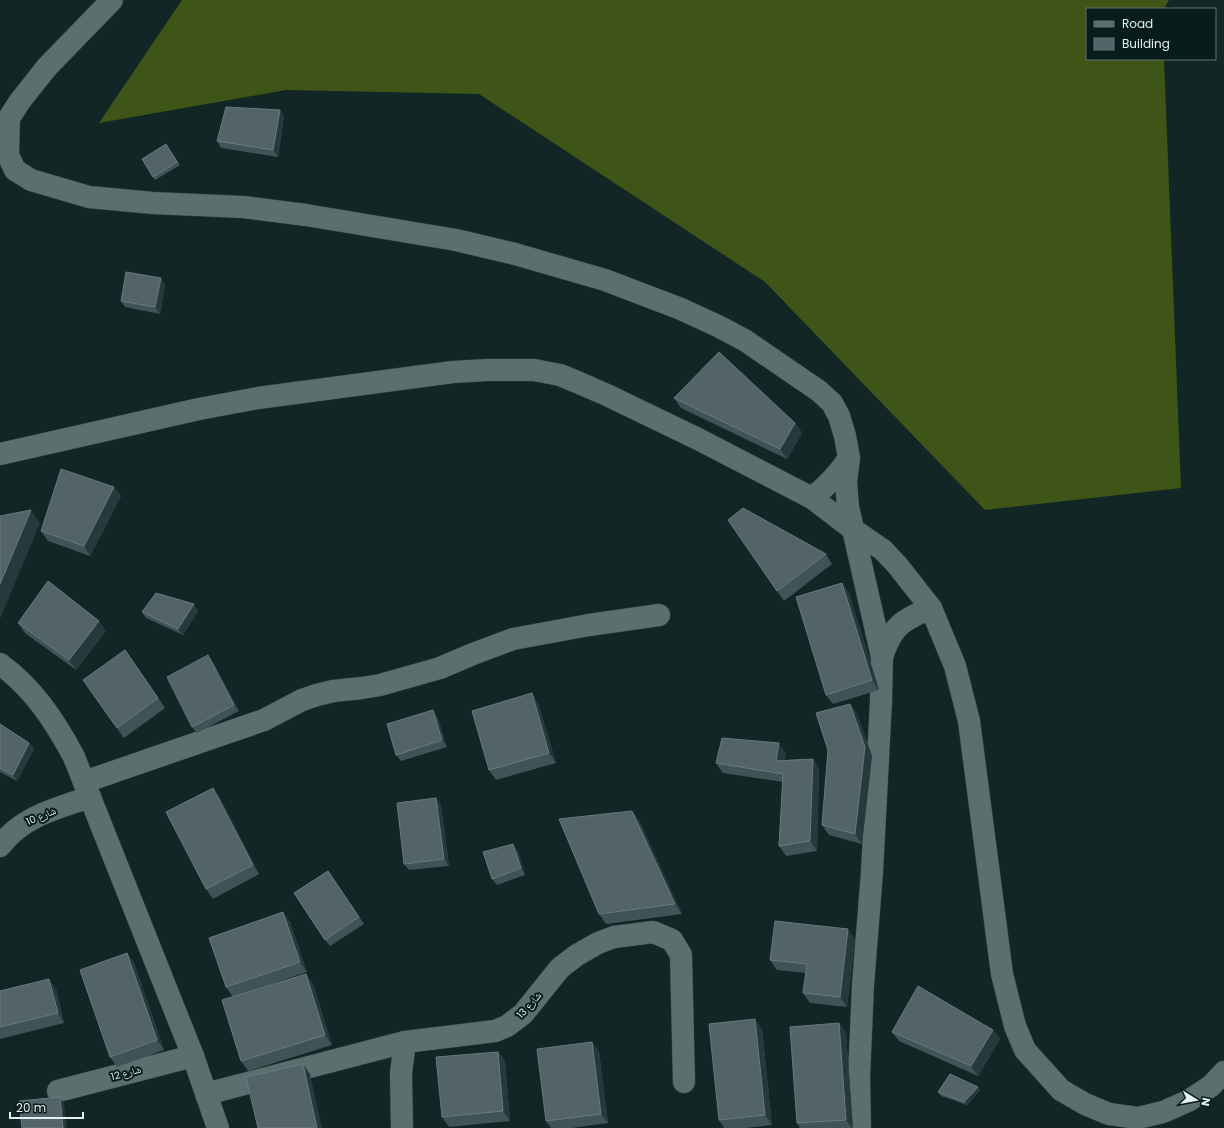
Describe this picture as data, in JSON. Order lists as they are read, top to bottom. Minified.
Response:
{"streets":{"street":["شارع 10","شارع 13","شارع 12"]},"legend":["Road","Building"],"scale_bar":"20 m","north":"right"}
